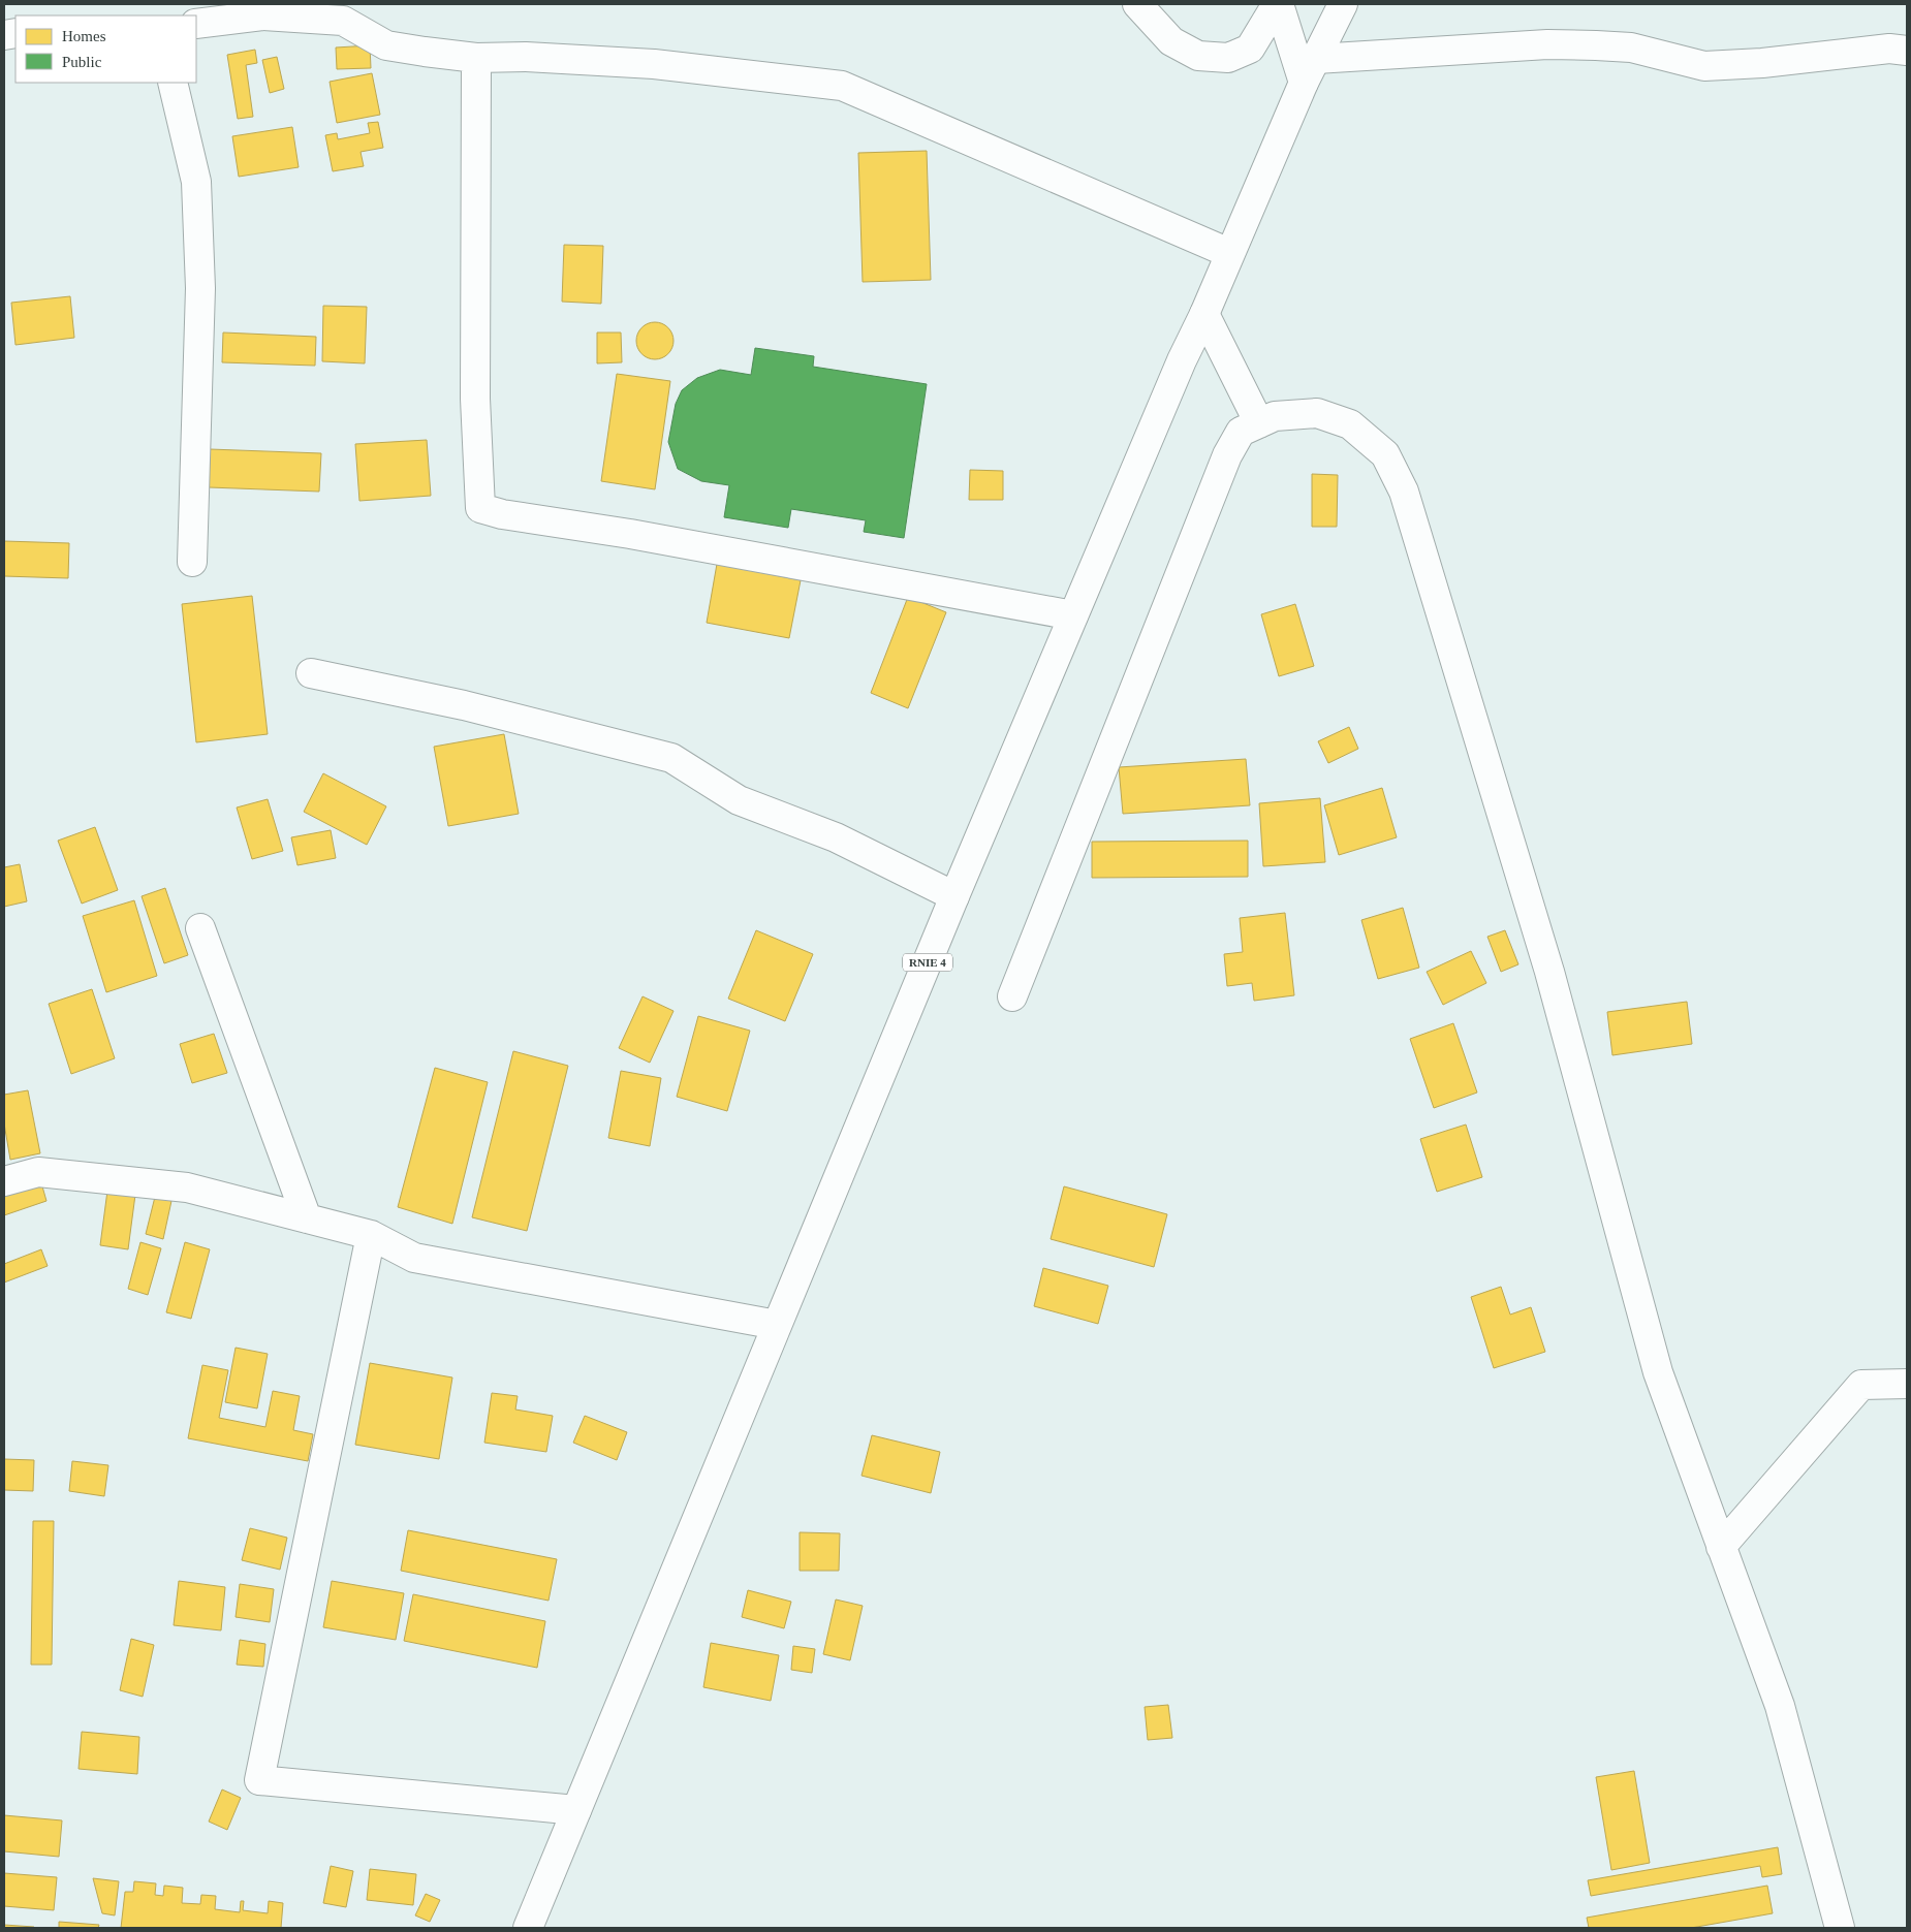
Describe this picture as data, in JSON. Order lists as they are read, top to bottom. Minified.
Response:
{"streets":{"street":["RNIE 4"]},"legend":["Homes","Public"]}
